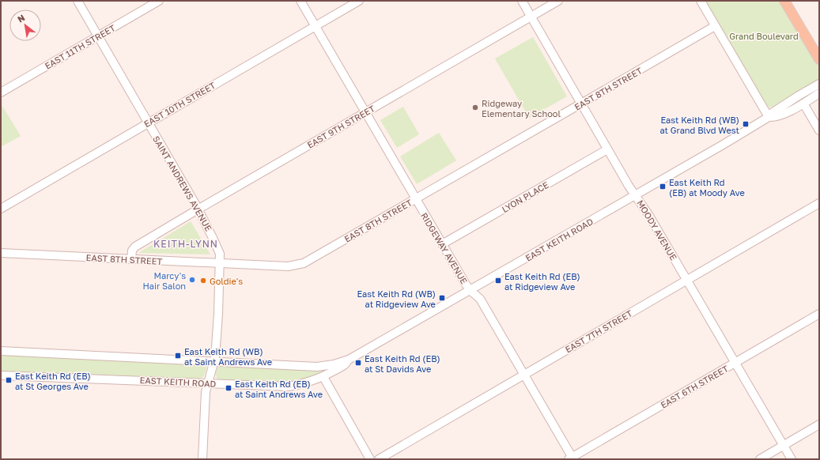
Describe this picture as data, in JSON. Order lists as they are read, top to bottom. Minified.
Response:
{"streets":{"street":["EAST 11TH STREET","EAST 8TH STREET","EAST 10TH STREET","EAST 9TH STREET","SAINT ANDREWS AVENUE","LYON PLACE","MOODY AVENUE","EAST KEITH ROAD","RIDGEWAY AVENUE","EAST 7TH STREET","EAST 6TH STREET"]},"crossings":[["EAST 11TH STREET","SAINT ANDREWS AVENUE"],["EAST 8TH STREET","EAST 9TH STREET"],["EAST 8TH STREET","SAINT ANDREWS AVENUE"],["EAST 8TH STREET","MOODY AVENUE"],["EAST 8TH STREET","RIDGEWAY AVENUE"],["EAST 10TH STREET","SAINT ANDREWS AVENUE"],["EAST 10TH STREET","RIDGEWAY AVENUE"],["EAST 9TH STREET","SAINT ANDREWS AVENUE"],["EAST 9TH STREET","MOODY AVENUE"],["EAST 9TH STREET","RIDGEWAY AVENUE"],["SAINT ANDREWS AVENUE","EAST KEITH ROAD"],["LYON PLACE","MOODY AVENUE"],["LYON PLACE","RIDGEWAY AVENUE"],["MOODY AVENUE","EAST KEITH ROAD"],["MOODY AVENUE","EAST 7TH STREET"],["MOODY AVENUE","EAST 6TH STREET"],["EAST KEITH ROAD","RIDGEWAY AVENUE"],["RIDGEWAY AVENUE","EAST 7TH STREET"],["RIDGEWAY AVENUE","EAST 6TH STREET"]],"districts":["KEITH-LYNN"],"parks":["Grand Boulevard"],"places":{"other":["Ridgeway Elementary School","Marcy's Hair Salon","Goldie's"],"transit":["East Keith Rd (WB) at Grand Blvd West","East Keith Rd (EB) at Moody Ave","East Keith Rd (EB) at Ridgeview Ave","East Keith Rd (WB) at Ridgeview Ave","East Keith Rd (WB) at Saint Andrews Ave","East Keith Rd (EB) at St Davids Ave","East Keith Rd (EB) at St Georges Ave","East Keith Rd (EB) at Saint Andrews Ave"]},"north":"top left"}
